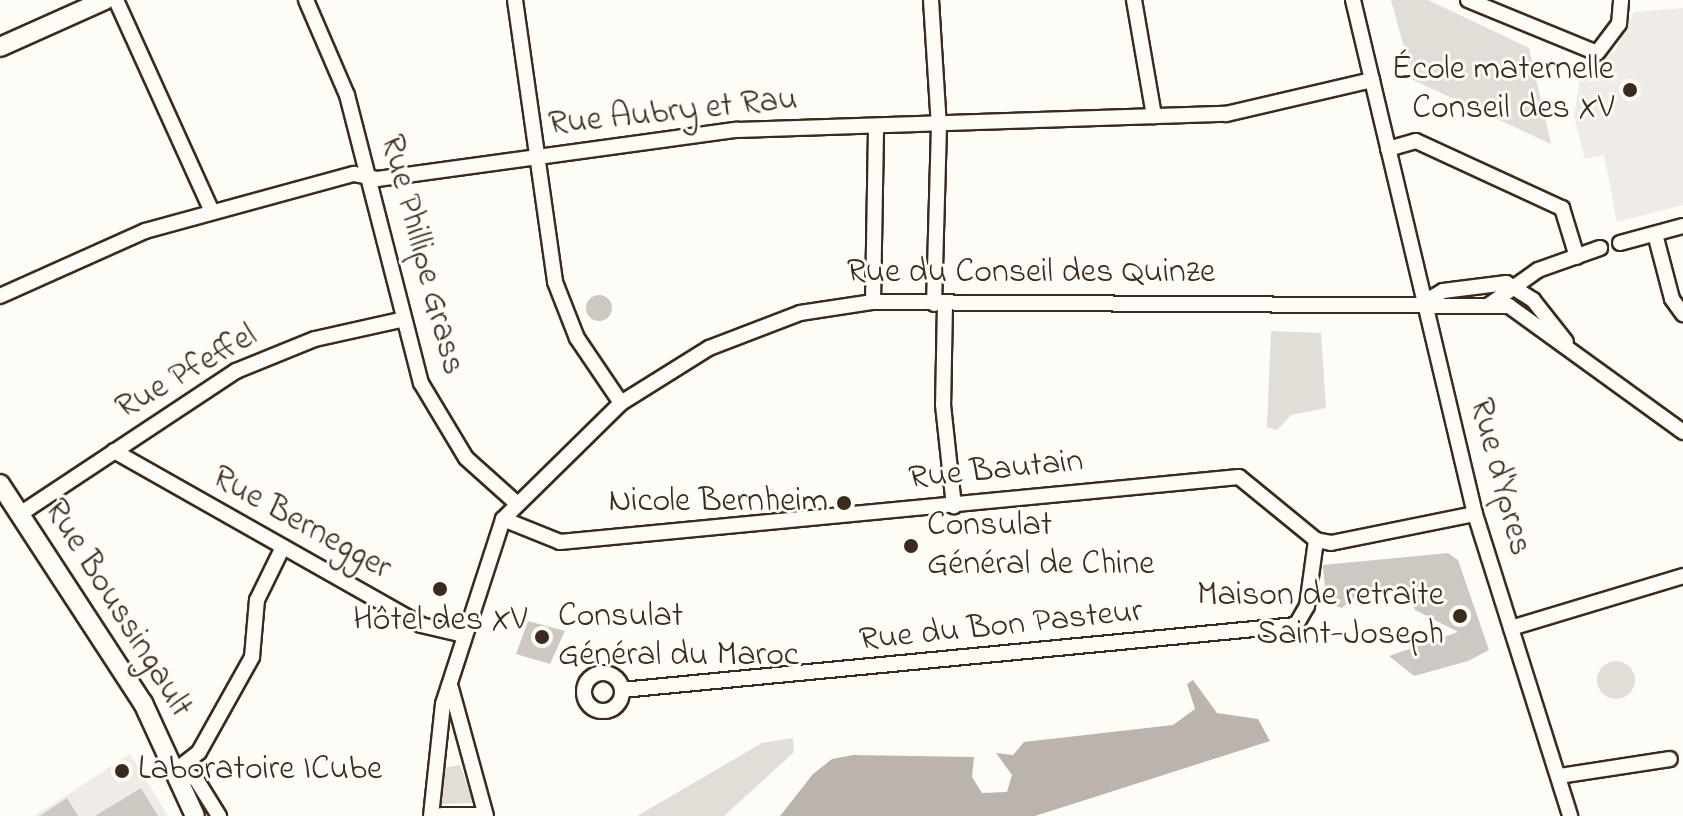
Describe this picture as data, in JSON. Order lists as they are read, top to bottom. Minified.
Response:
{"streets":{"main road":["Rue Boussingault"],"street":["Rue Aubry et Rau","Rue Phillipe Grass","Rue du Conseil des Quinze","Rue Pfeffel","Rue Bautain","Rue d'Ypres","Rue Bernegger","Rue du Bon Pasteur"]},"crossings":[["Rue Aubry et Rau","Rue Phillipe Grass"],["Rue Aubry et Rau","Rue d'Ypres"],["Rue Phillipe Grass","Rue du Conseil des Quinze"],["Rue Phillipe Grass","Rue Pfeffel"],["Rue du Conseil des Quinze","Rue Bautain"],["Rue du Conseil des Quinze","Rue d'Ypres"],["Rue du Conseil des Quinze","Rue Bernegger"],["Rue Pfeffel","Rue Bernegger"],["Rue Pfeffel","Rue Boussingault"],["Rue Bautain","Rue du Bon Pasteur"]],"places":["École maternelle Conseil des XV","Nicole Bernheim","Consulat Général de Chine","Hôtel des XV","Maison de retraite Saint-Joseph","Consulat Général du Maroc","Laboratoire ICube"]}
